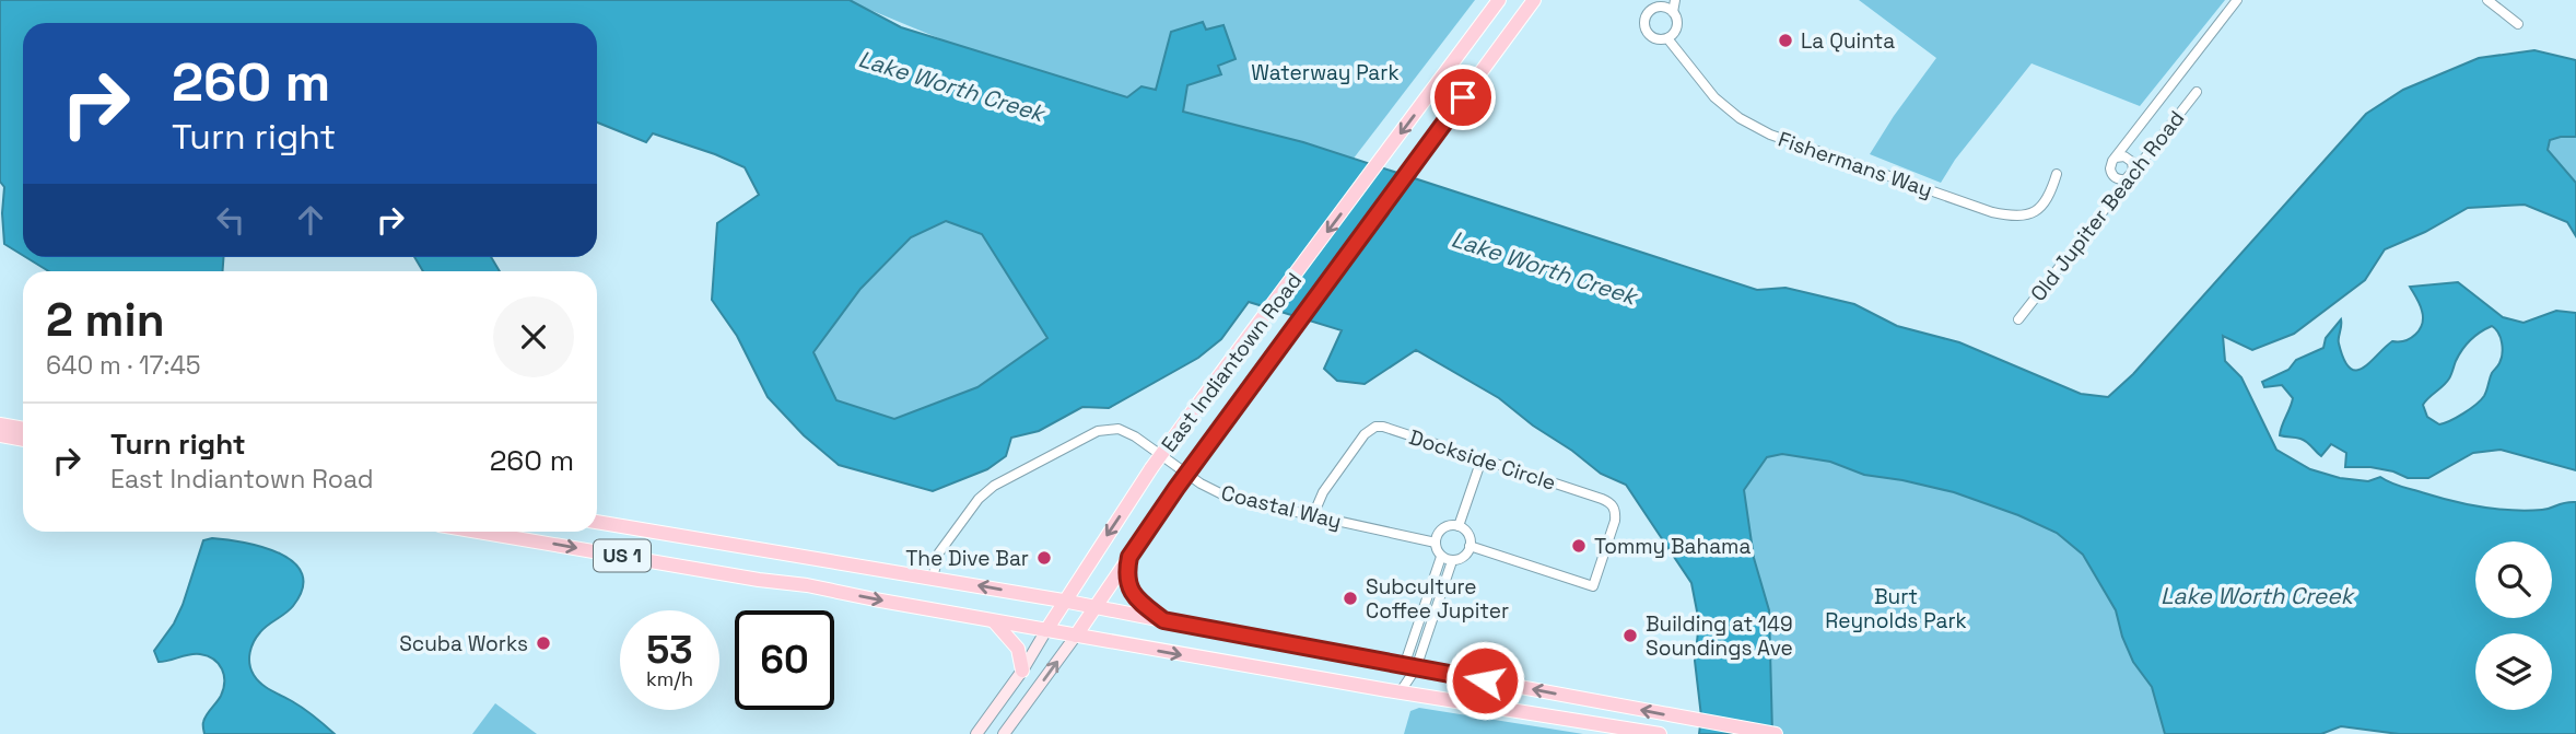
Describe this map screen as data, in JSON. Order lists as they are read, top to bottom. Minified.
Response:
{"streets":{"main road":["East Indiantown Road","US 1"],"street":["Fishermans Way","Old Jupiter Beach Road","Dockside Circle","Coastal Way"]},"crossings":[["East Indiantown Road","US 1"],["Dockside Circle","Coastal Way"],["Coastal Way","US 1"]],"water":["Lake Worth Creek"],"parks":["Waterway Park","Burt Reynolds Park"],"places":["La Quinta","Tommy Bahama","The Dive Bar","Subculture Coffee Jupiter","Building at 149 Soundings Ave","Scuba Works"],"page":{"turn":["260 m","Turn right"],"heading":["2 min","640 m · 17:45"],"list":[{"name":"Turn right","note":"East Indiantown Road","value":"260 m"}],"speed":"53 km/h","limit":"60"}}
